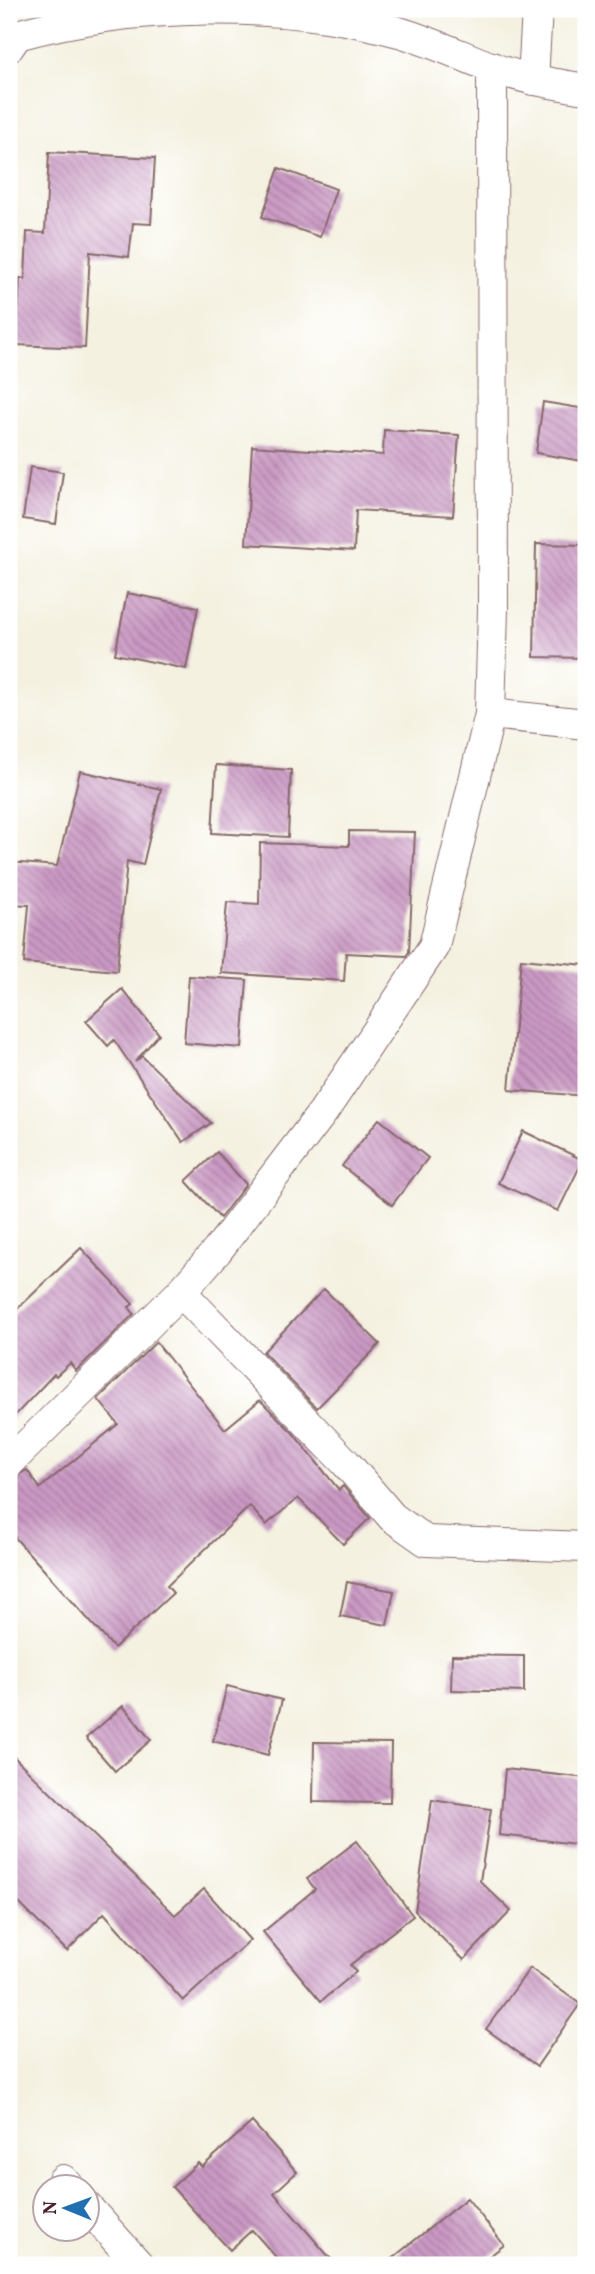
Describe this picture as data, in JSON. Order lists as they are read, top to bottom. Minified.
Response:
{"north":"left"}
